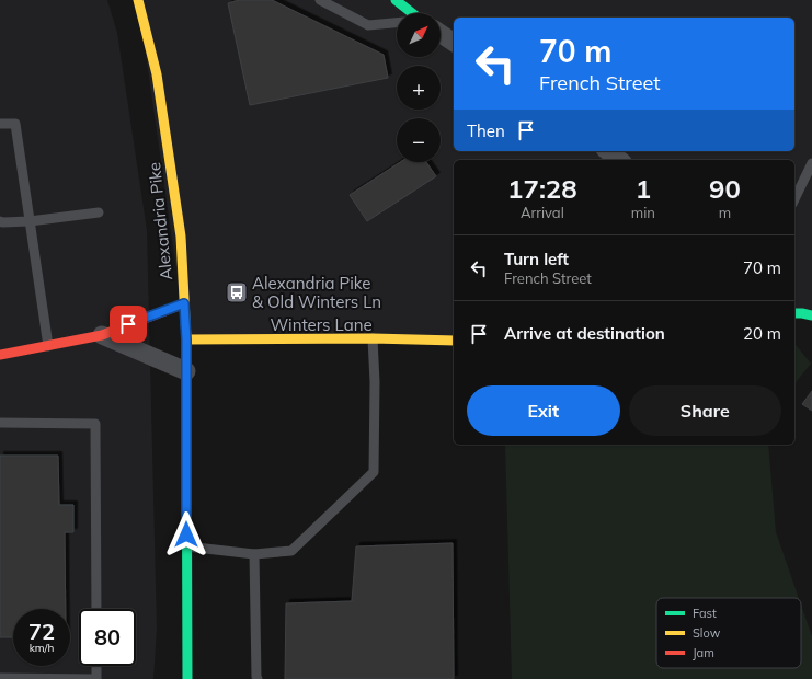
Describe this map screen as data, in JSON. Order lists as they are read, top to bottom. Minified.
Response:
{"streets":{"main road":["Alexandria Pike","Winters Lane"]},"crossings":[["Alexandria Pike","Winters Lane"]],"places":{"bus stop":["Alexandria Pike & Old Winters Ln"]},"legend":["Fast","Slow","Jam"],"north":"top right","page":{"map_buttons":["+","−"],"turn":["70 m","French Street"],"then":"Then","eta":["17:28","Arrival","1","min","90","m"],"list":[{"name":"Turn left","note":"French Street","value":"70 m"},{"name":"Arrive at destination","value":"20 m"}],"buttons":["Exit","Share"],"speed":"72 km/h","limit":"80"}}
